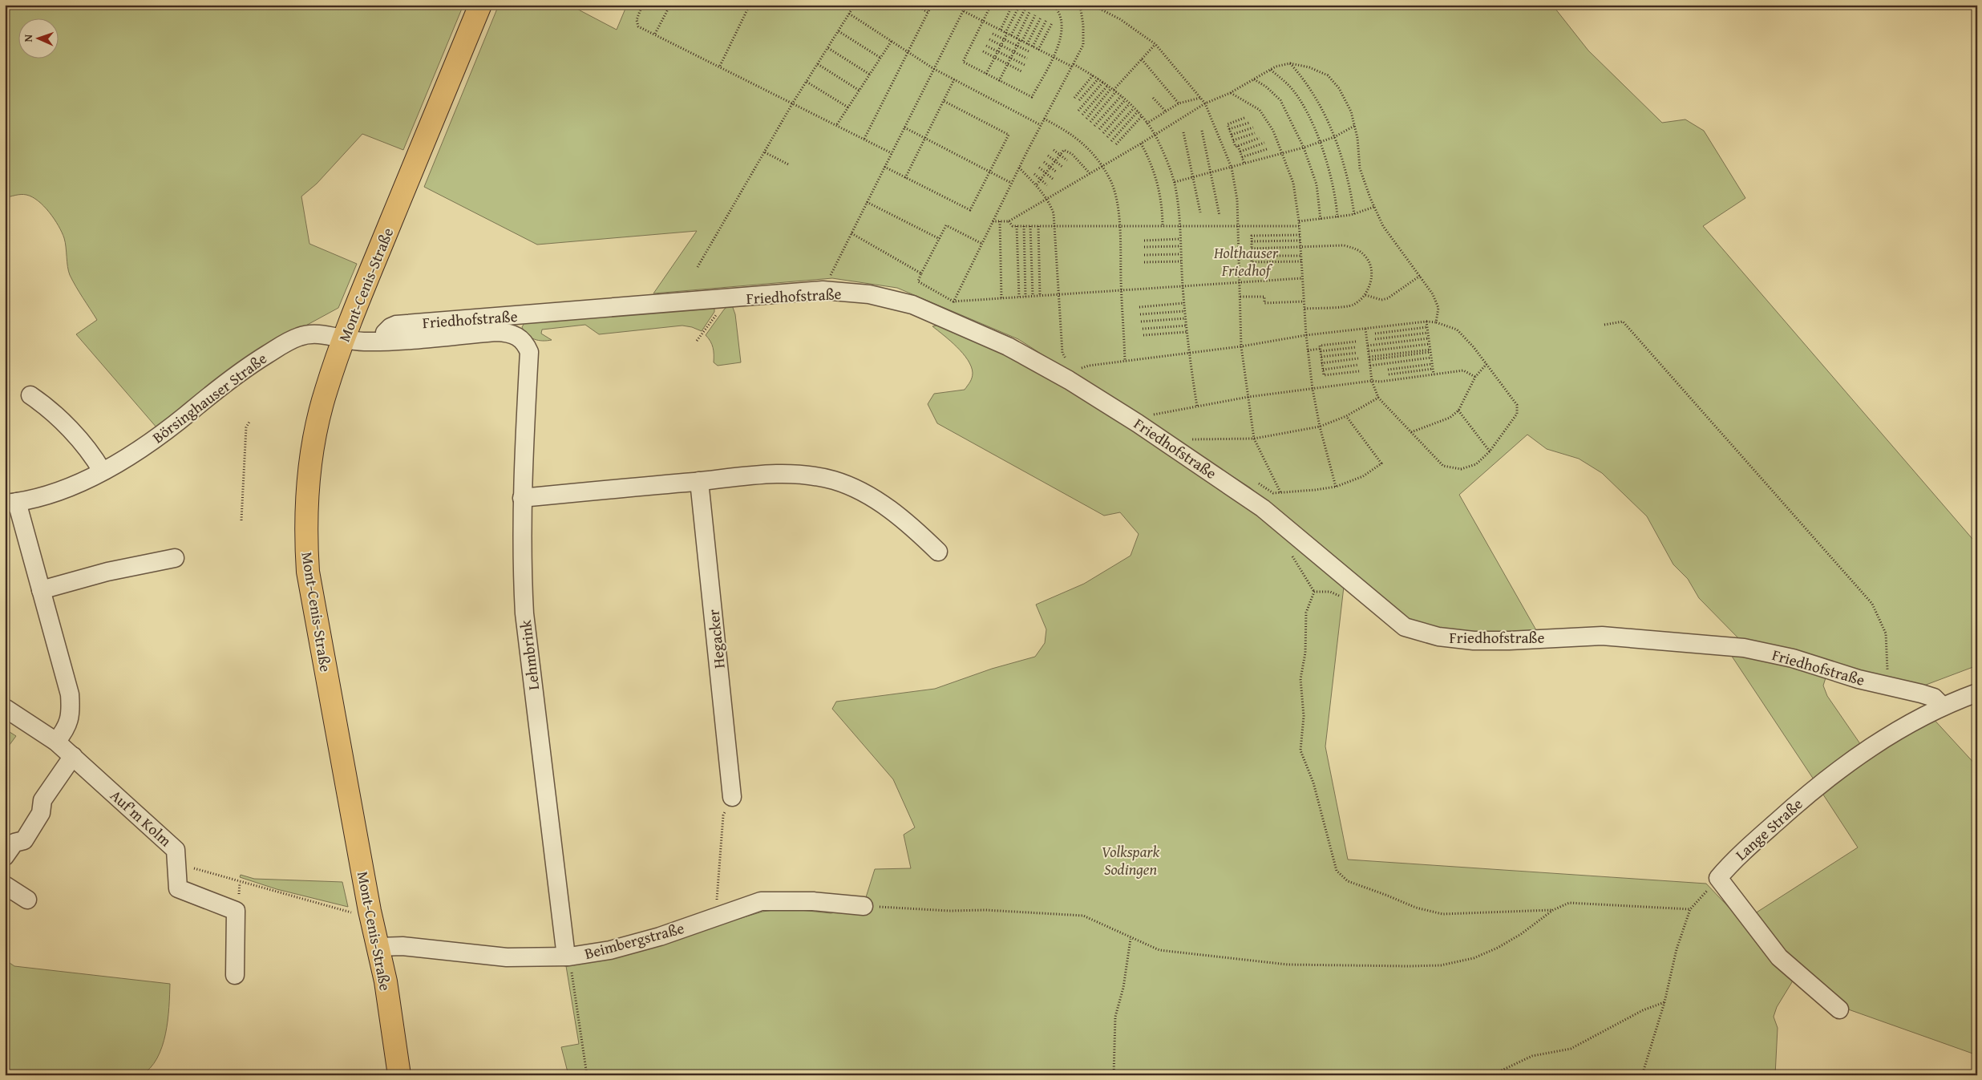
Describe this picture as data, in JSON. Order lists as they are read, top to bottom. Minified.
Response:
{"streets":{"main road":["Mont-Cenis-Straße"],"street":["Friedhofstraße","Börsinghauser Straße","Hegacker","Lehmbrink","Auf'm Kolm","Lange Straße","Beimbergstraße"]},"crossings":[["Mont-Cenis-Straße","Friedhofstraße"],["Mont-Cenis-Straße","Börsinghauser Straße"],["Mont-Cenis-Straße","Beimbergstraße"],["Friedhofstraße","Börsinghauser Straße"],["Friedhofstraße","Lehmbrink"],["Friedhofstraße","Lange Straße"],["Lehmbrink","Beimbergstraße"]],"parks":["Holthauser Friedhof","Volkspark Sodingen"],"north":"left"}
